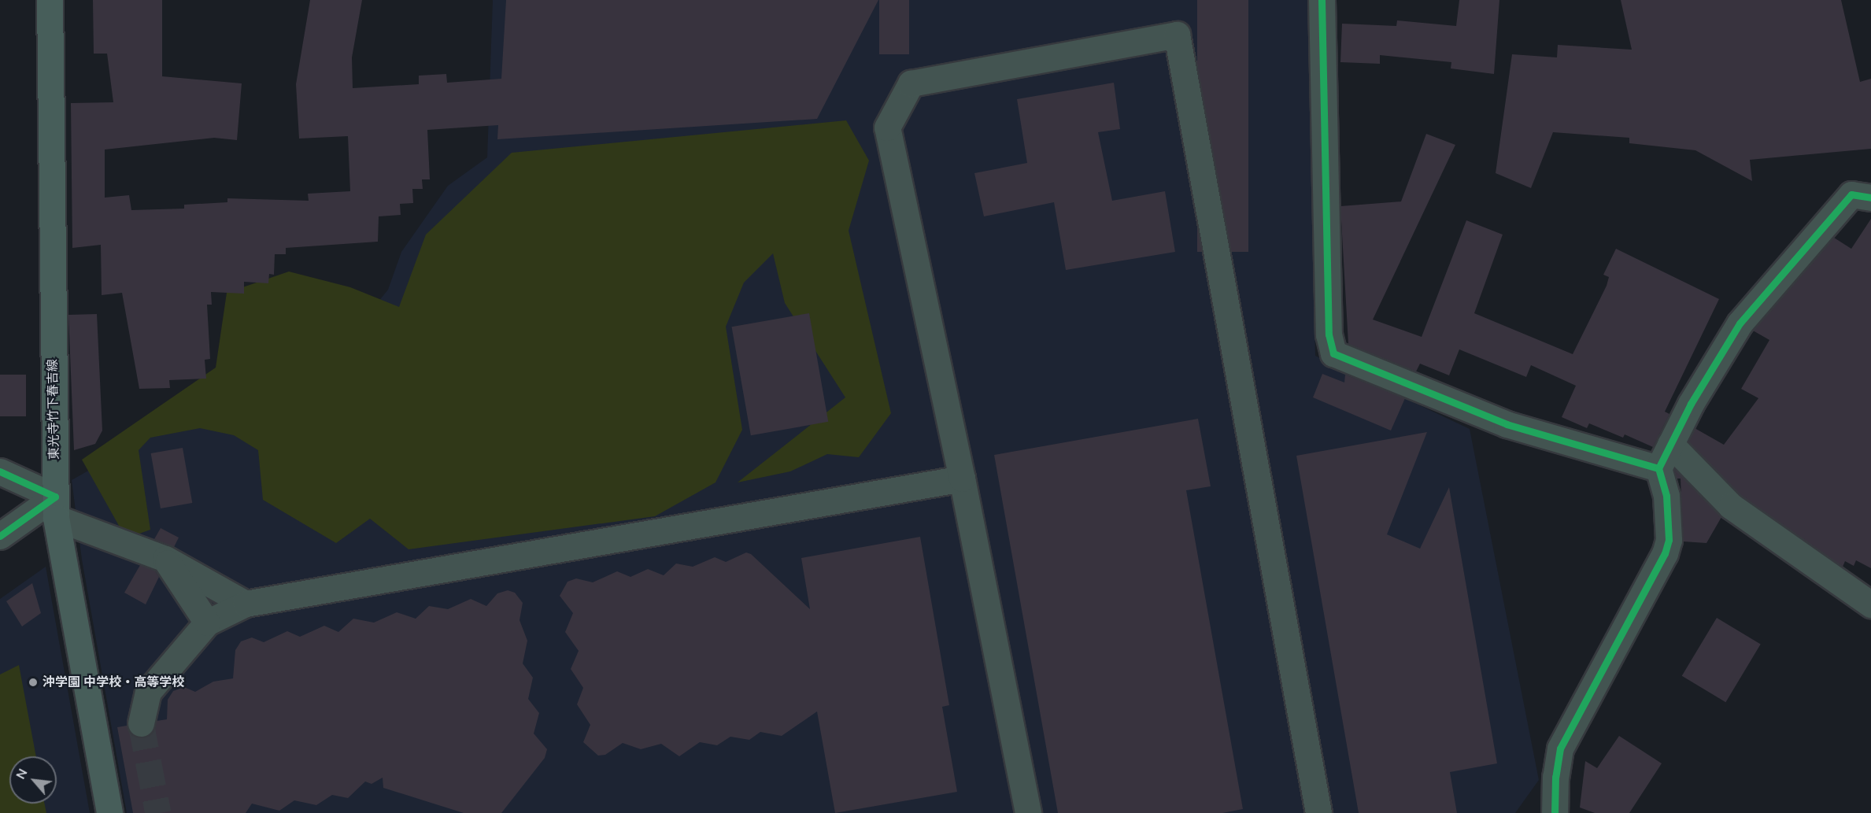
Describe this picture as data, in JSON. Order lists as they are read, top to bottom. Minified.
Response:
{"streets":{"main road":["東光寺竹下春吉線"]},"places":["沖学園 中学校・高等学校"],"north":"top left"}
